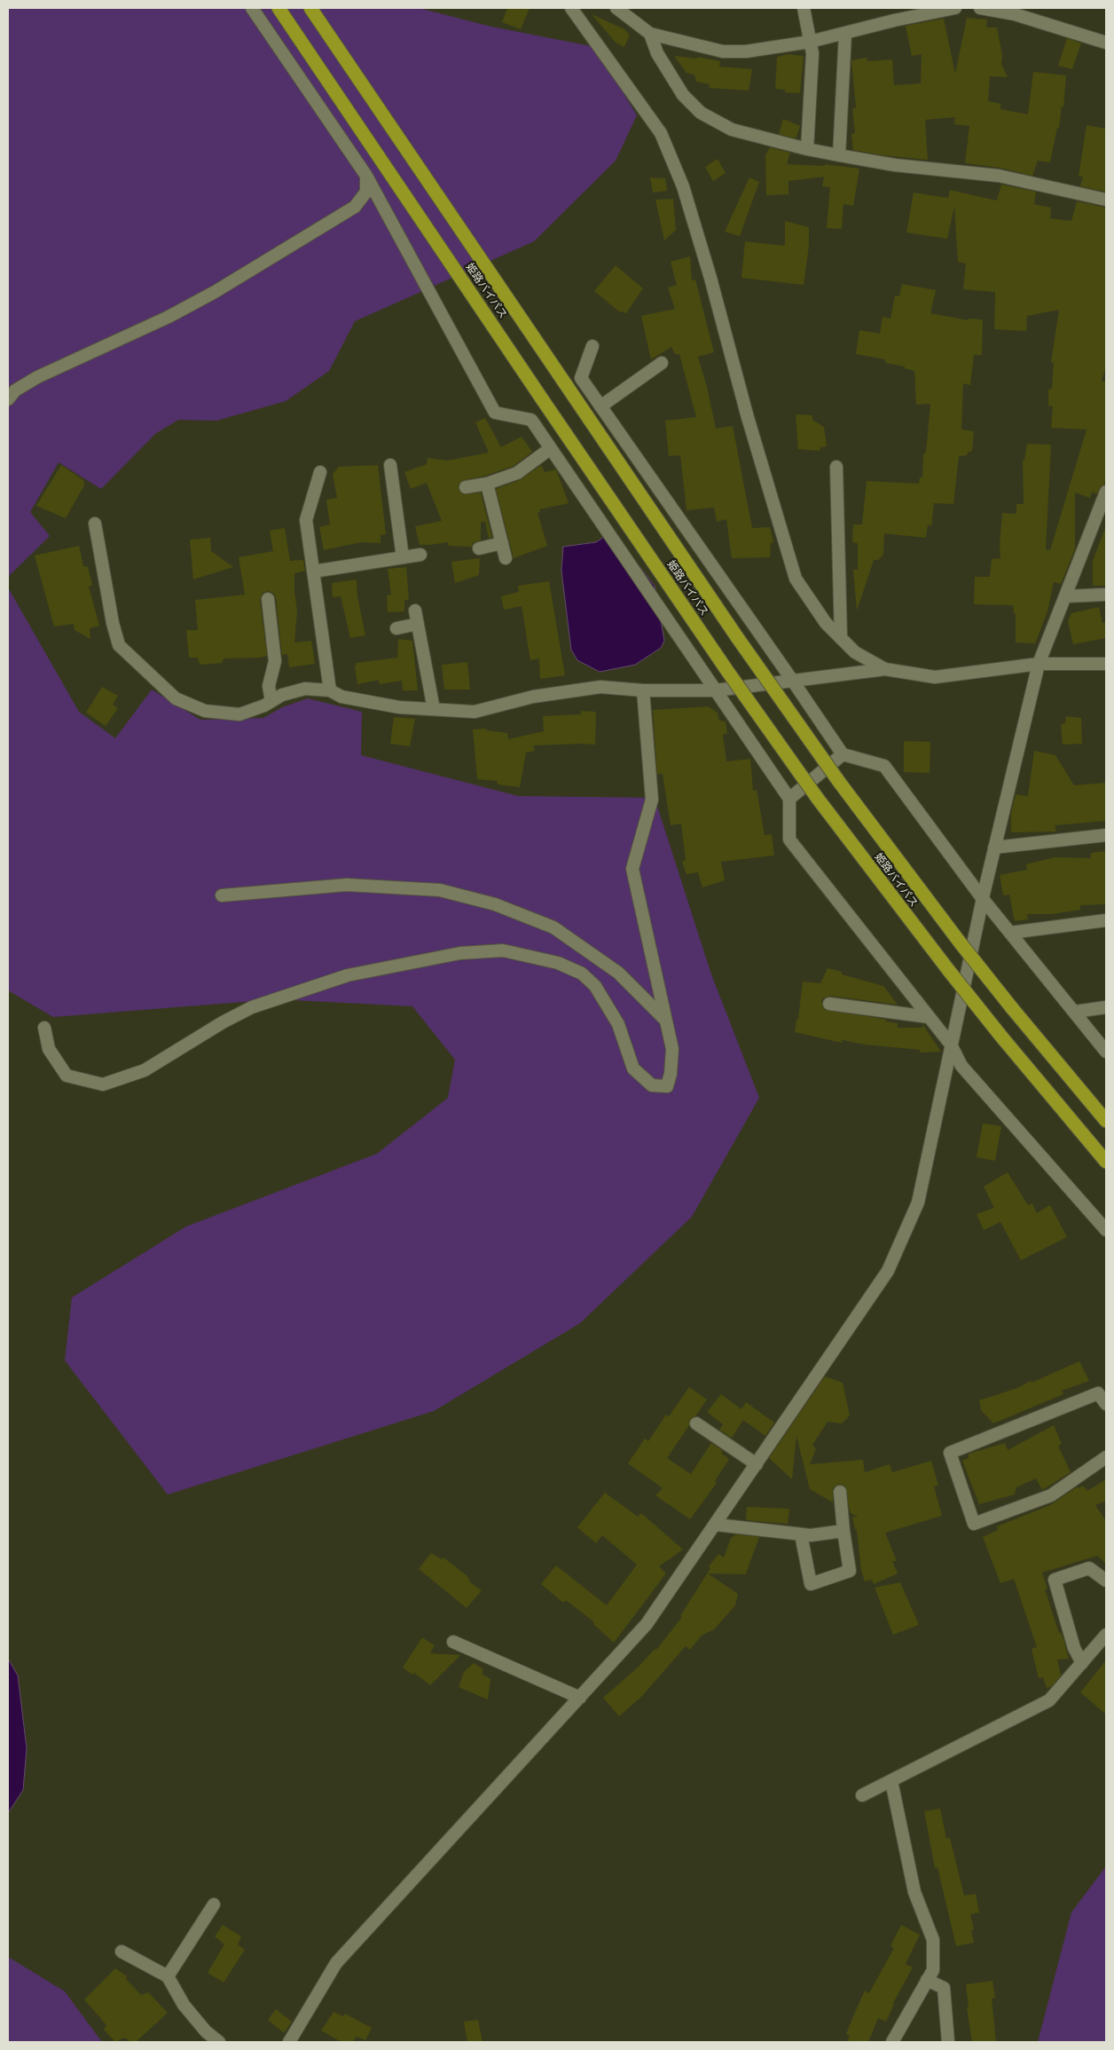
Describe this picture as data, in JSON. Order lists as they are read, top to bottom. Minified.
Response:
{"streets":{"highway":["姫路バイパス"]}}
